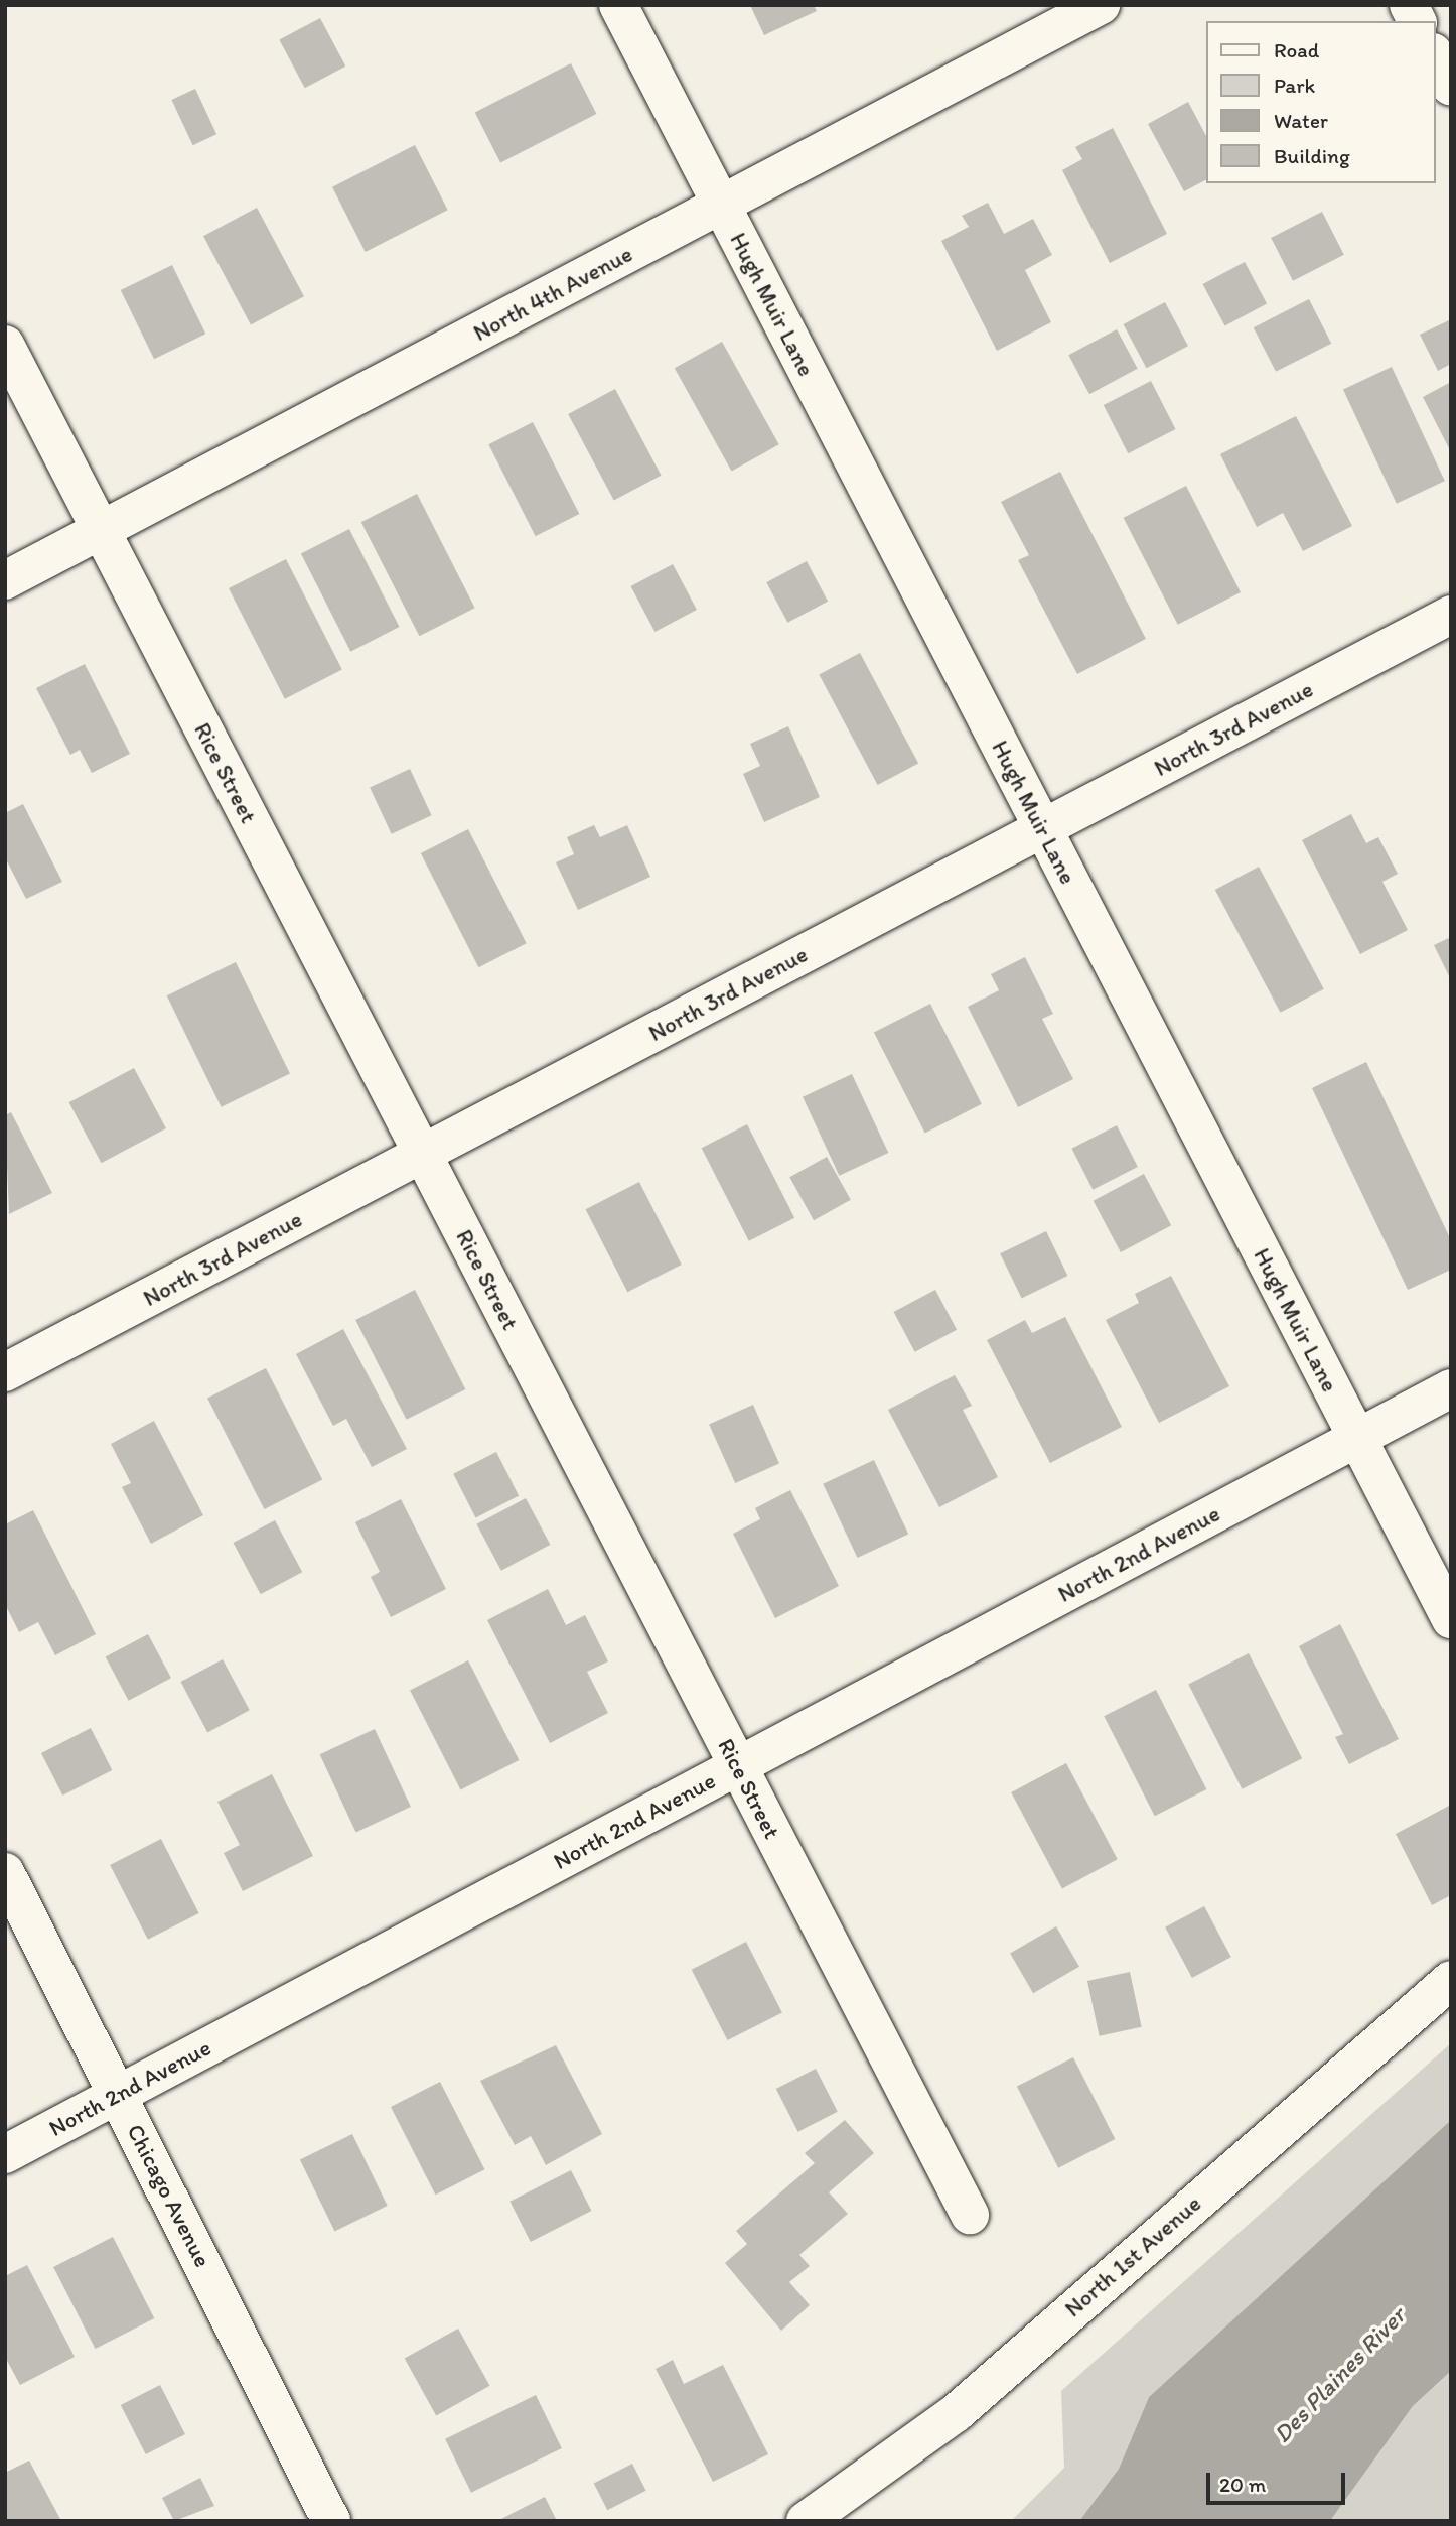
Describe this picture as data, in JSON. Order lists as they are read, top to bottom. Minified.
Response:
{"streets":{"street":["North 4th Avenue","Hugh Muir Lane","North 3rd Avenue","Rice Street","North 2nd Avenue","Chicago Avenue","North 1st Avenue"]},"crossings":[["North 4th Avenue","Hugh Muir Lane"],["North 4th Avenue","Rice Street"],["Hugh Muir Lane","North 3rd Avenue"],["Hugh Muir Lane","North 2nd Avenue"],["North 3rd Avenue","Rice Street"],["Rice Street","North 2nd Avenue"],["North 2nd Avenue","Chicago Avenue"]],"water":["Des Plaines River"],"legend":["Road","Park","Water","Building"],"scale_bar":"20 m"}
